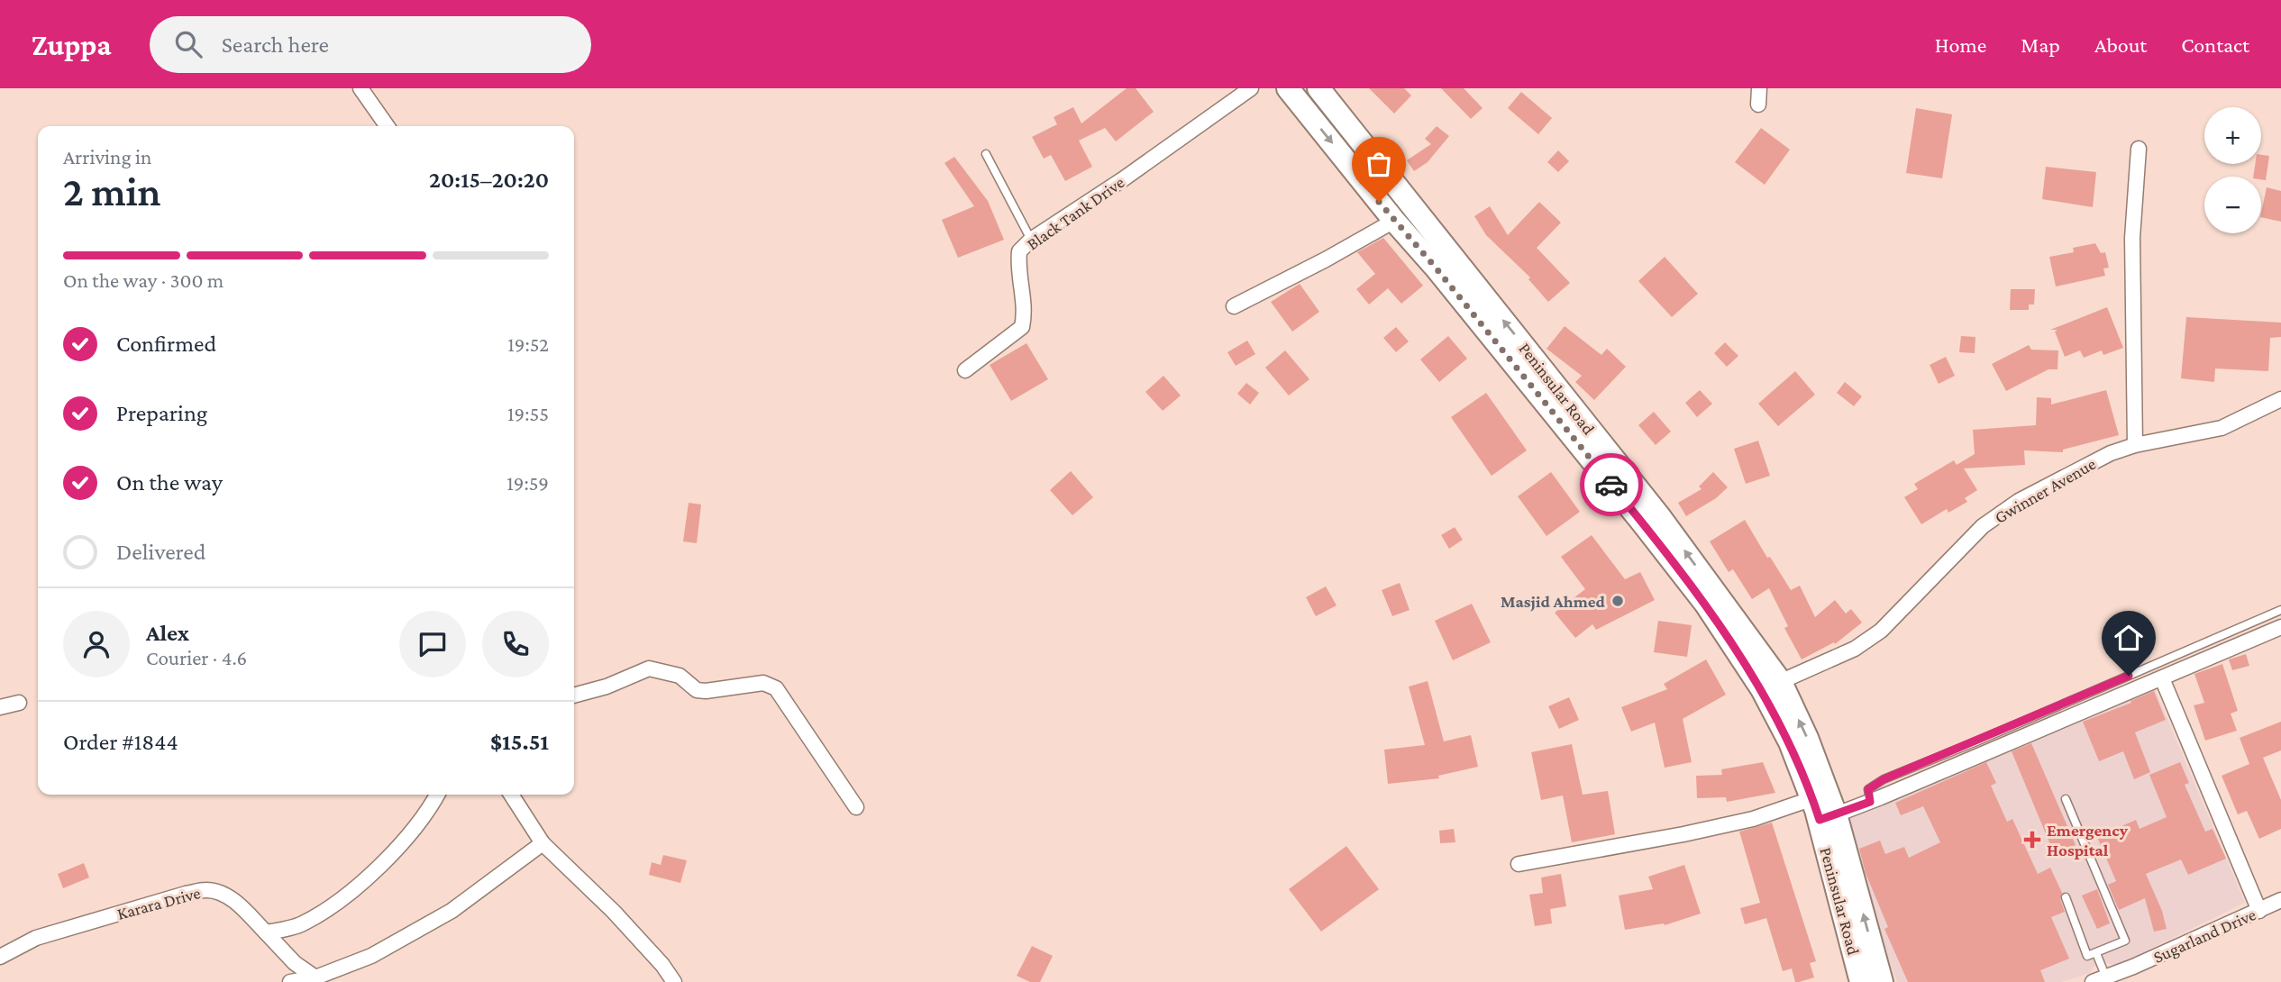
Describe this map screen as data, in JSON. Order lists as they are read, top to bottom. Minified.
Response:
{"streets":{"main road":["Peninsular Road"],"street":["Black Tank Drive","Gwinner Avenue","Karara Drive","Sugarland Drive"]},"crossings":[["Peninsular Road","Gwinner Avenue"]],"places":{"other":["Masjid Ahmed"],"health":["Emergency Hospital"]},"page":{"header":"Zuppa","search":"Search here","nav":["Home","Map","About","Contact"],"map_buttons":["+","−"],"heading":["2 min","Arriving in","20:15–20:20"],"panel":["Alex","Courier · 4.6","Order #1844","$15.51"],"bar":"On the way · 300 m","list":[["Confirmed","19:52"],["Preparing","19:55"],["On the way","19:59"],"Delivered"]}}
